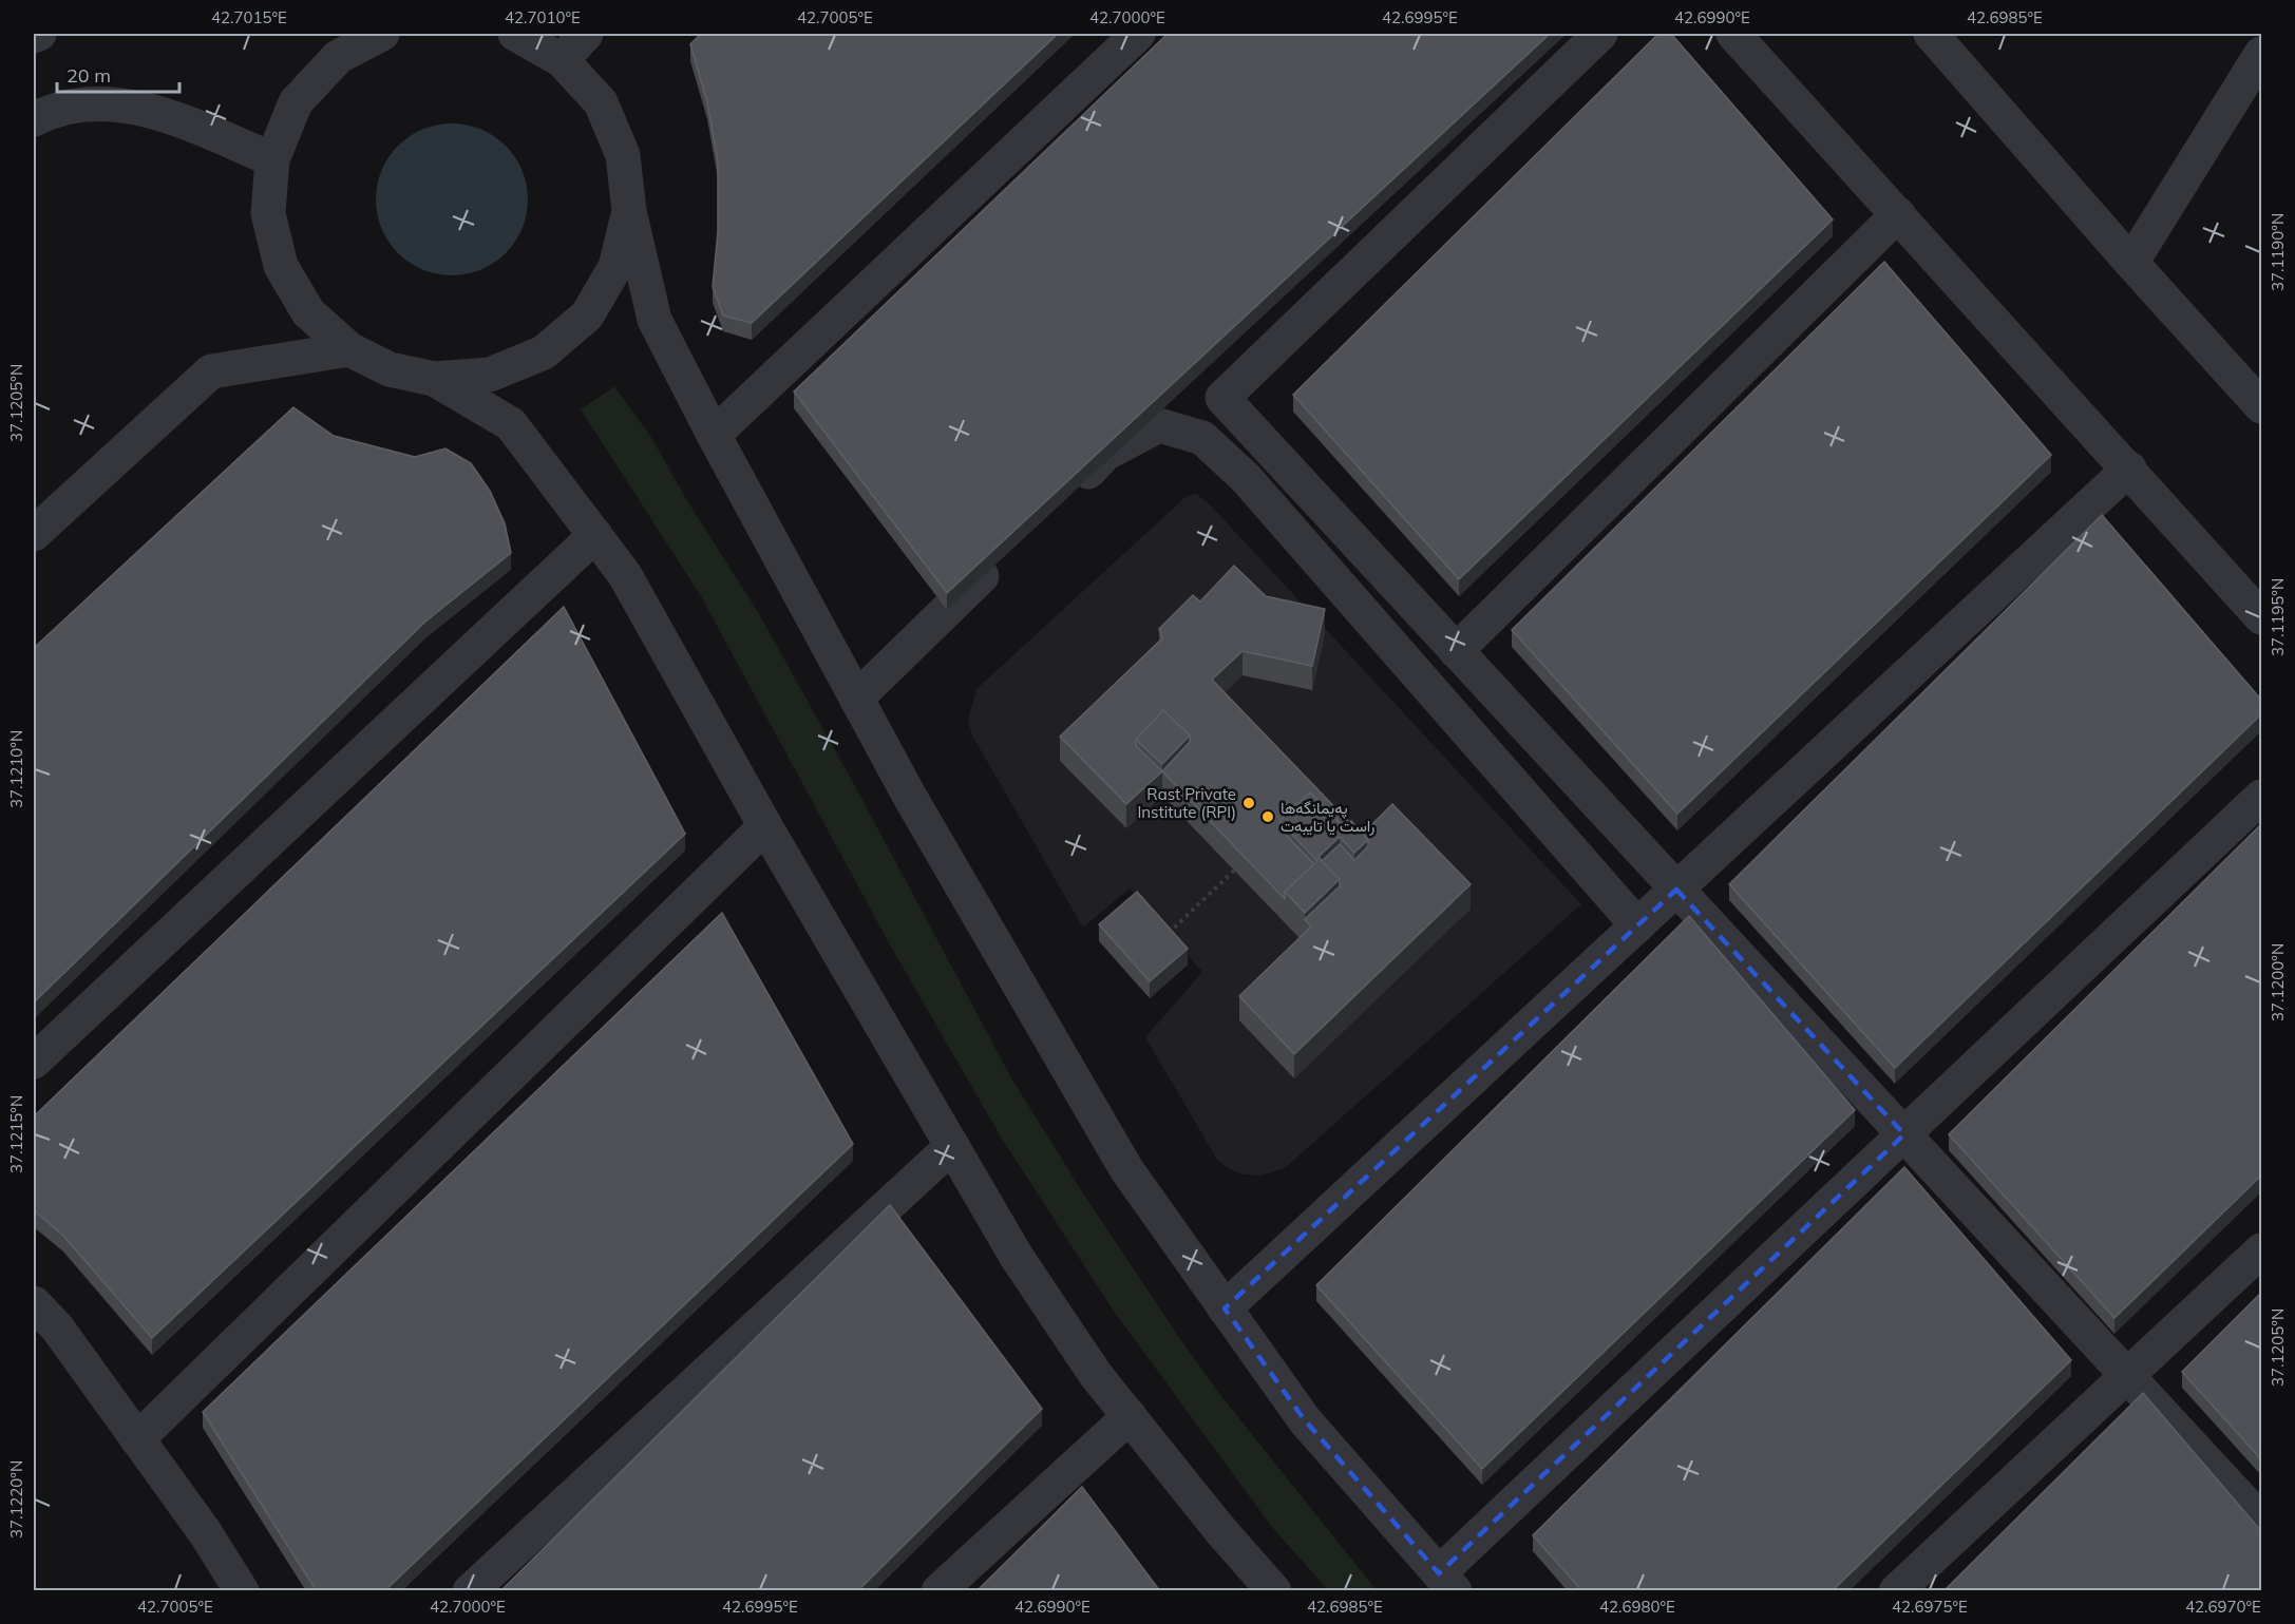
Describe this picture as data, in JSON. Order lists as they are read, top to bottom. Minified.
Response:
{"places":["Rast Private Institute (RPI)","پەیمانگەها راست یا تایبەت"],"scale_bar":"20 m","coordinates":["42.7015°E","42.7010°E","42.7005°E","42.7000°E","42.6995°E","42.6990°E","42.6985°E","37.1190°N","37.1205°N","37.1195°N","37.1210°N","37.1200°N","37.1215°N","37.1220°N","42.6980°E","42.6975°E","42.6970°E"]}
